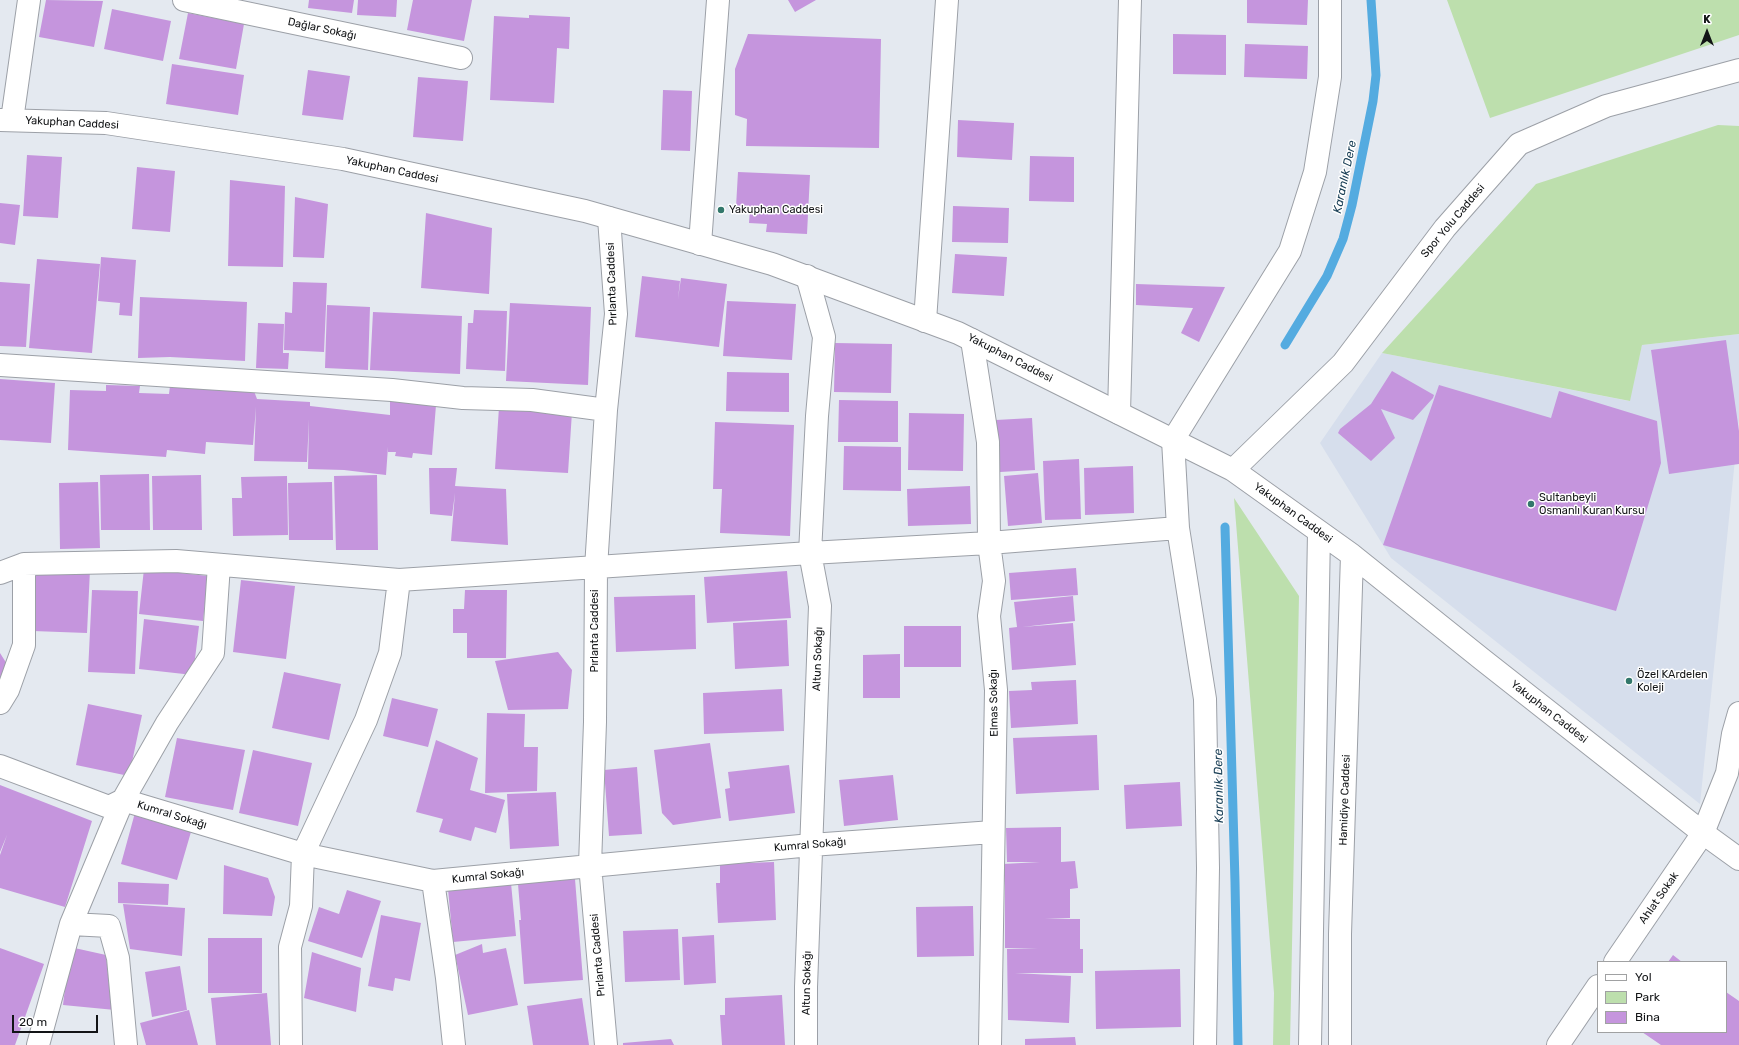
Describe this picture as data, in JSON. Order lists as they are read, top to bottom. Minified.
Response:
{"streets":{"street":["Dağlar Sokağı","Yakuphan Caddesi","Spor Yolu Caddesi","Pırlanta Caddesi","Altun Sokağı","Elmas Sokağı","Hamidiye Caddesi","Kumral Sokağı","Ahlat Sokak"]},"crossings":[["Yakuphan Caddesi","Spor Yolu Caddesi"],["Yakuphan Caddesi","Pırlanta Caddesi"],["Yakuphan Caddesi","Altun Sokağı"],["Yakuphan Caddesi","Elmas Sokağı"],["Yakuphan Caddesi","Hamidiye Caddesi"],["Yakuphan Caddesi","Ahlat Sokak"],["Pırlanta Caddesi","Kumral Sokağı"],["Altun Sokağı","Kumral Sokağı"],["Elmas Sokağı","Kumral Sokağı"]],"water":["Karanlık Dere"],"places":["Yakuphan Caddesi","Sultanbeyli Osmanlı Kuran Kursu","Özel KArdelen Koleji"],"legend":["Yol","Park","Bina"],"scale_bar":"20 m","north":"top"}
